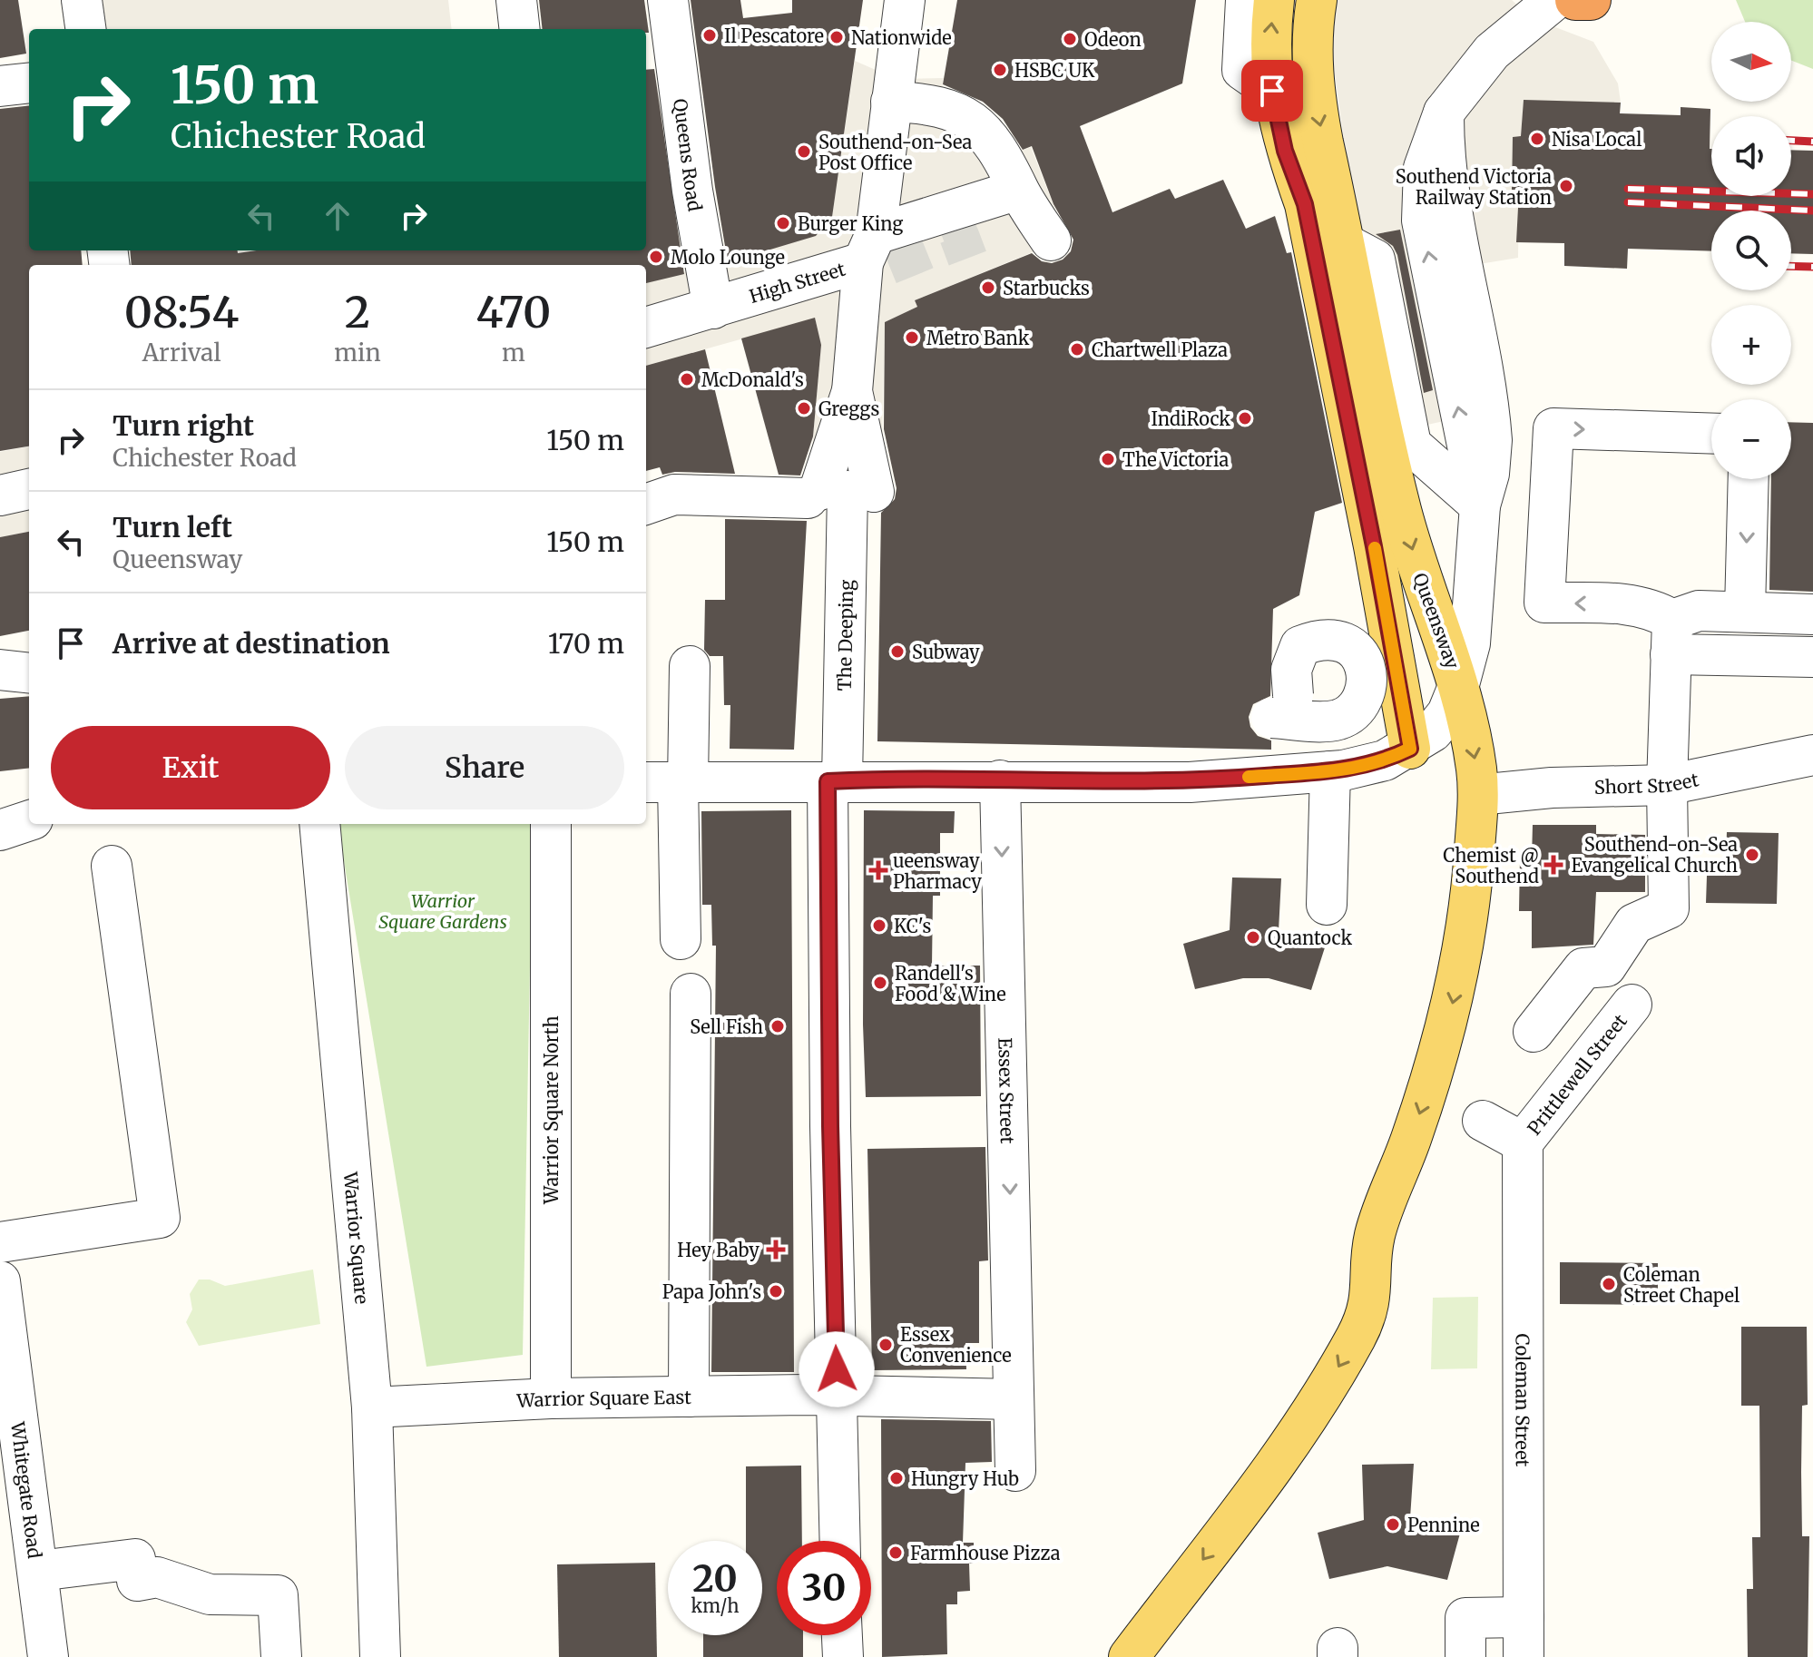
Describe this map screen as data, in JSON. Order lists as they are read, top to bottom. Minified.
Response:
{"streets":{"main road":["Queensway"],"street":["Queens Road","High Street","The Deeping","Short Street","Prittlewell Street","Essex Street","Warrior Square North","Warrior Square","Warrior Square East","Coleman Street","Whitegate Road"]},"crossings":[["Queens Road","High Street"],["Queensway","Short Street"],["The Deeping","Warrior Square East"],["Prittlewell Street","Coleman Street"],["Warrior Square North","Warrior Square East"],["Warrior Square","Warrior Square East"]],"parks":["Warrior Square Gardens"],"places":{"other":["Il Pescatore","Nationwide","Odeon","HSBC UK","Nisa Local","Southend-on-Sea Post Office","Southend Victoria Railway Station","Burger King","Molo Lounge","Starbucks","Metro Bank","Chartwell Plaza","McDonald's","Greggs","IndiRock","The Victoria","Subway","Southend-on-Sea Evangelical Church","KC's","Quantock","Randell's Food & Wine","Sell Fish","Coleman Street Chapel","Papa John's","Essex Convenience","Hungry Hub","Pennine","Farmhouse Pizza"],"health":["Chemist @ Southend","ueensway Pharmacy","Hey Baby"]},"north":"right","page":{"map_buttons":["+","−"],"turn":["150 m","Chichester Road"],"eta":["08:54","Arrival","2","min","470","m"],"list":[{"name":"Turn right","note":"Chichester Road","value":"150 m"},{"name":"Turn left","note":"Queensway","value":"150 m"},{"name":"Arrive at destination","value":"170 m"}],"buttons":["Exit","Share"],"speed":"20 km/h","limit":"30"}}
